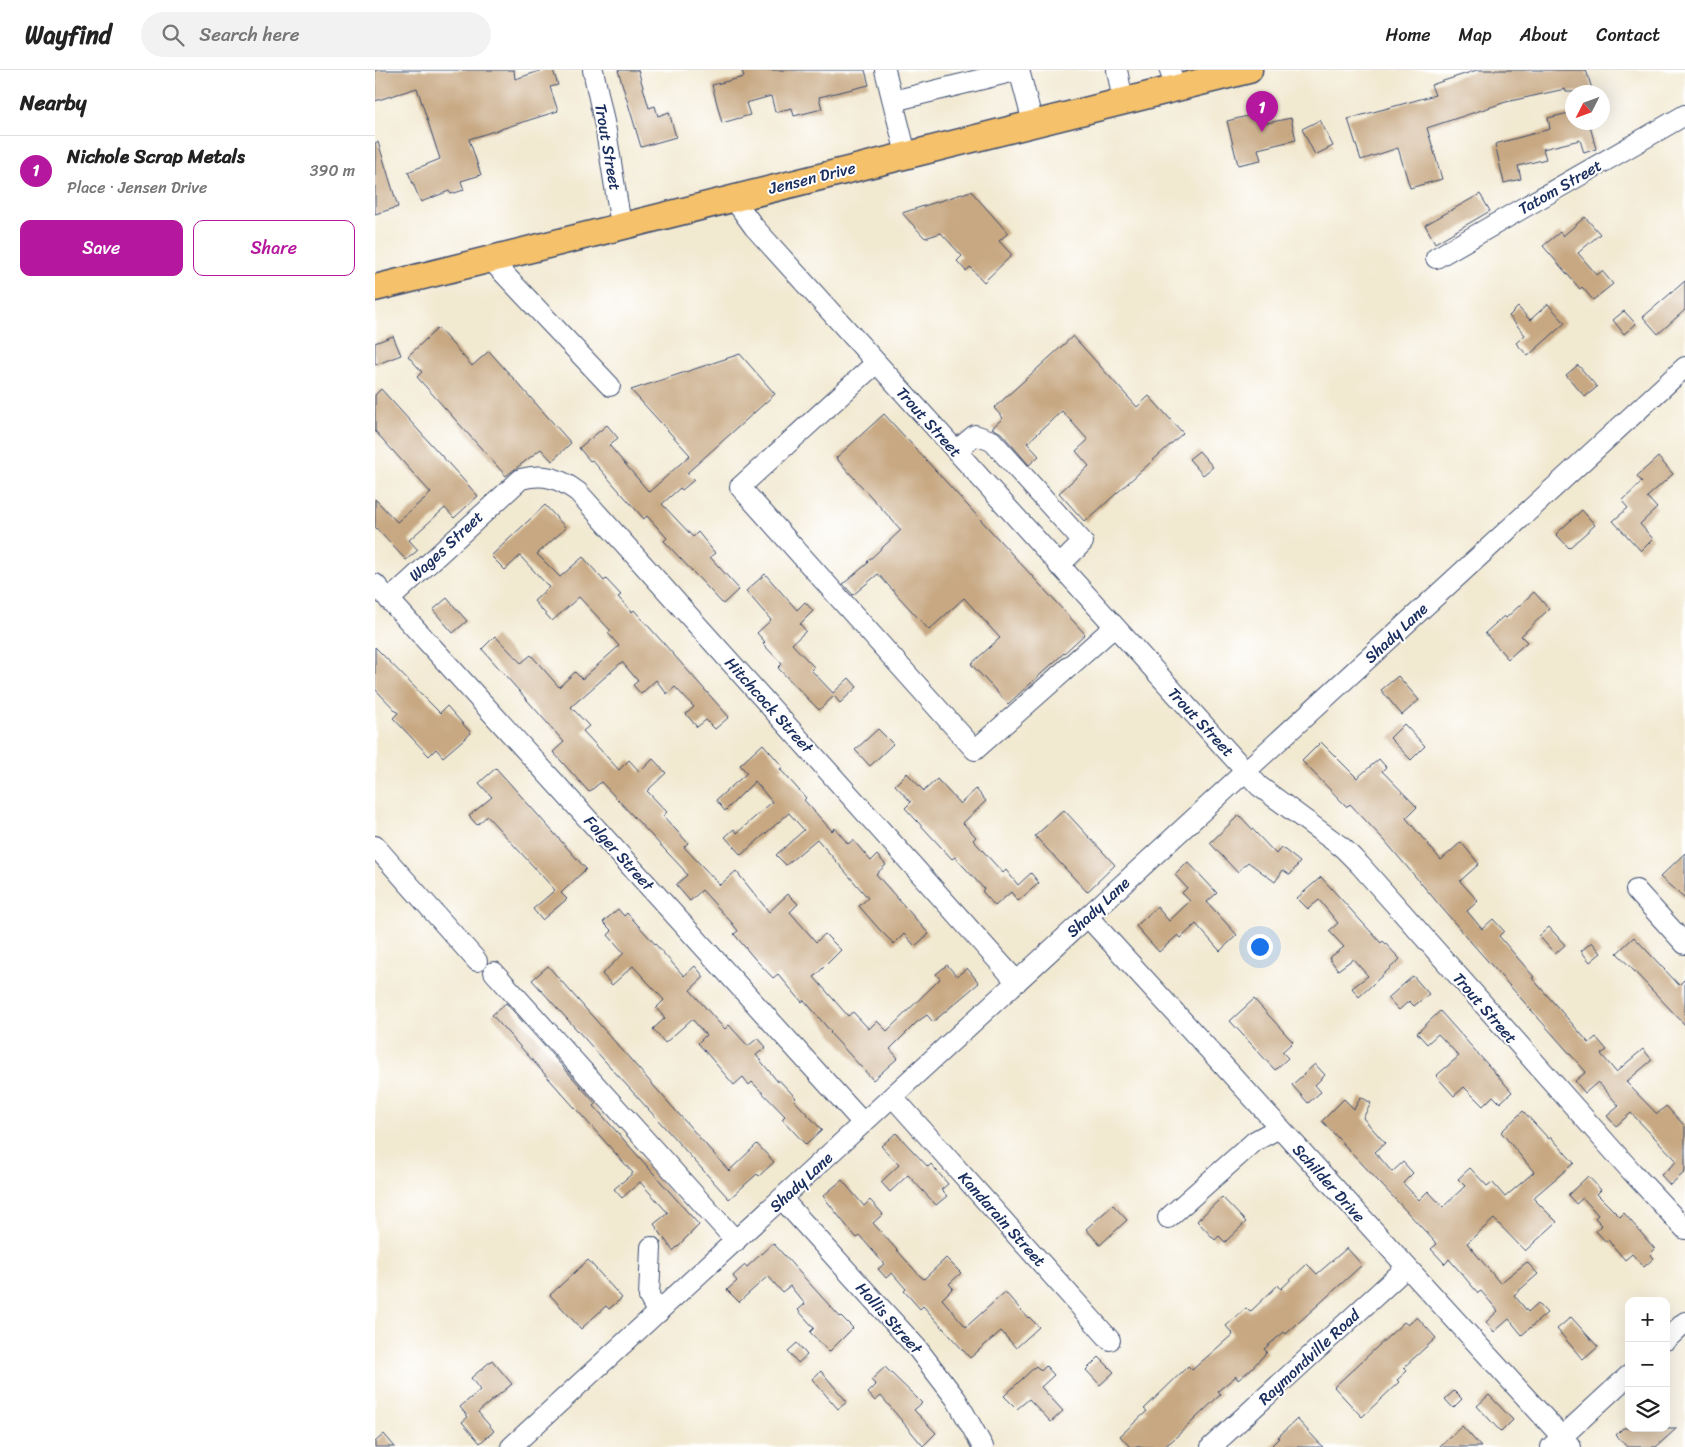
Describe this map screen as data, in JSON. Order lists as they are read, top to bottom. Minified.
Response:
{"streets":{"main road":["Jensen Drive"],"street":["Trout Street","Tatom Street","Wages Street","Shady Lane","Hitchcock Street","Folger Street","Schilder Drive","Kandarain Street","Hollis Street","Raymondville Road"]},"crossings":[["Trout Street","Jensen Drive"],["Trout Street","Shady Lane"],["Wages Street","Hitchcock Street"],["Wages Street","Folger Street"],["Shady Lane","Hitchcock Street"],["Shady Lane","Folger Street"],["Shady Lane","Schilder Drive"],["Shady Lane","Kandarain Street"],["Shady Lane","Hollis Street"],["Schilder Drive","Raymondville Road"]],"north":"bottom left","page":{"header":"Wayfind","search":"Search here","nav":["Home","Map","About","Contact"],"heading":"Nearby","pins":"1","list":[{"mark":"1","name":"Nichole Scrap Metals","note":"Place · Jensen Drive","value":"390 m"}],"buttons":["Save","Share"],"map_buttons":["+","−"]}}
